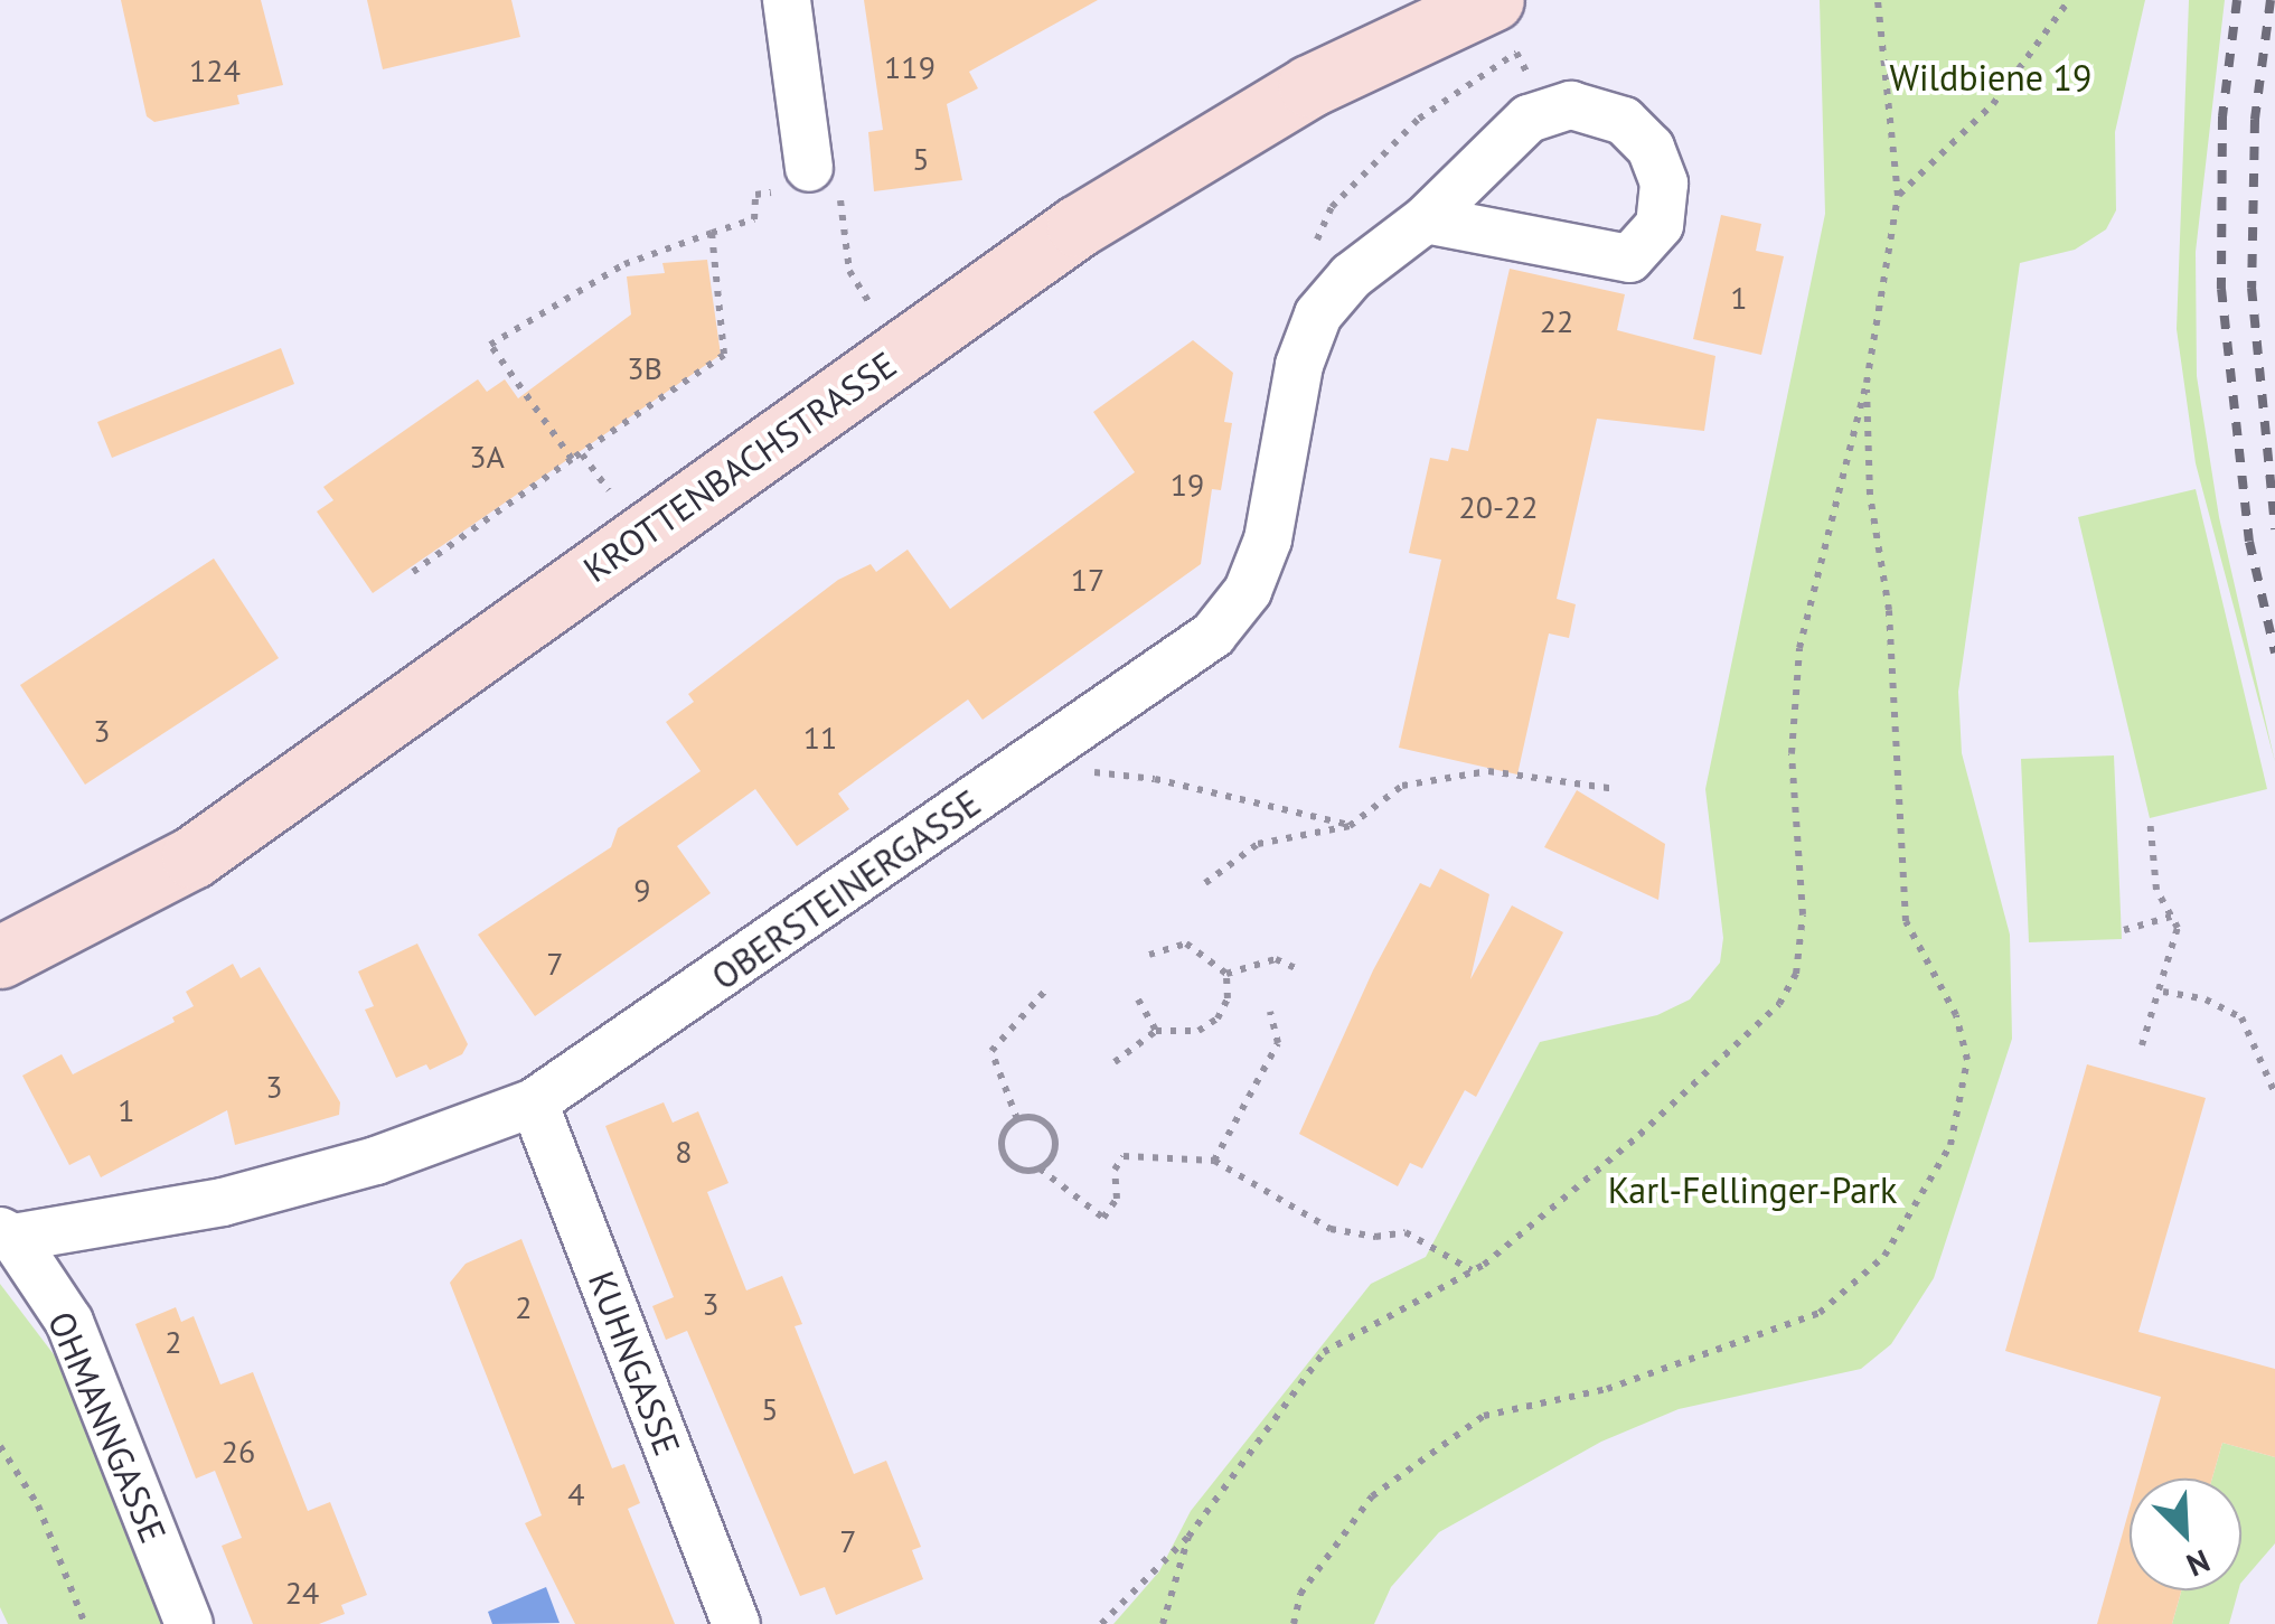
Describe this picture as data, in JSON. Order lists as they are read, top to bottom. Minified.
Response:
{"streets":{"main road":["KROTTENBACHSTRASSE"],"street":["OBERSTEINERGASSE","KUHNGASSE","OHMANNGASSE"]},"crossings":[["OBERSTEINERGASSE","KUHNGASSE"],["OBERSTEINERGASSE","OHMANNGASSE"]],"parks":["Wildbiene 19","Karl-Fellinger-Park"],"house_numbers":["119","124","5","1","22","3B","3A","19","20-22","17","3","11","9","7","3","1","8","3","2","2","5","26","4","7","24"],"north":"bottom right"}
